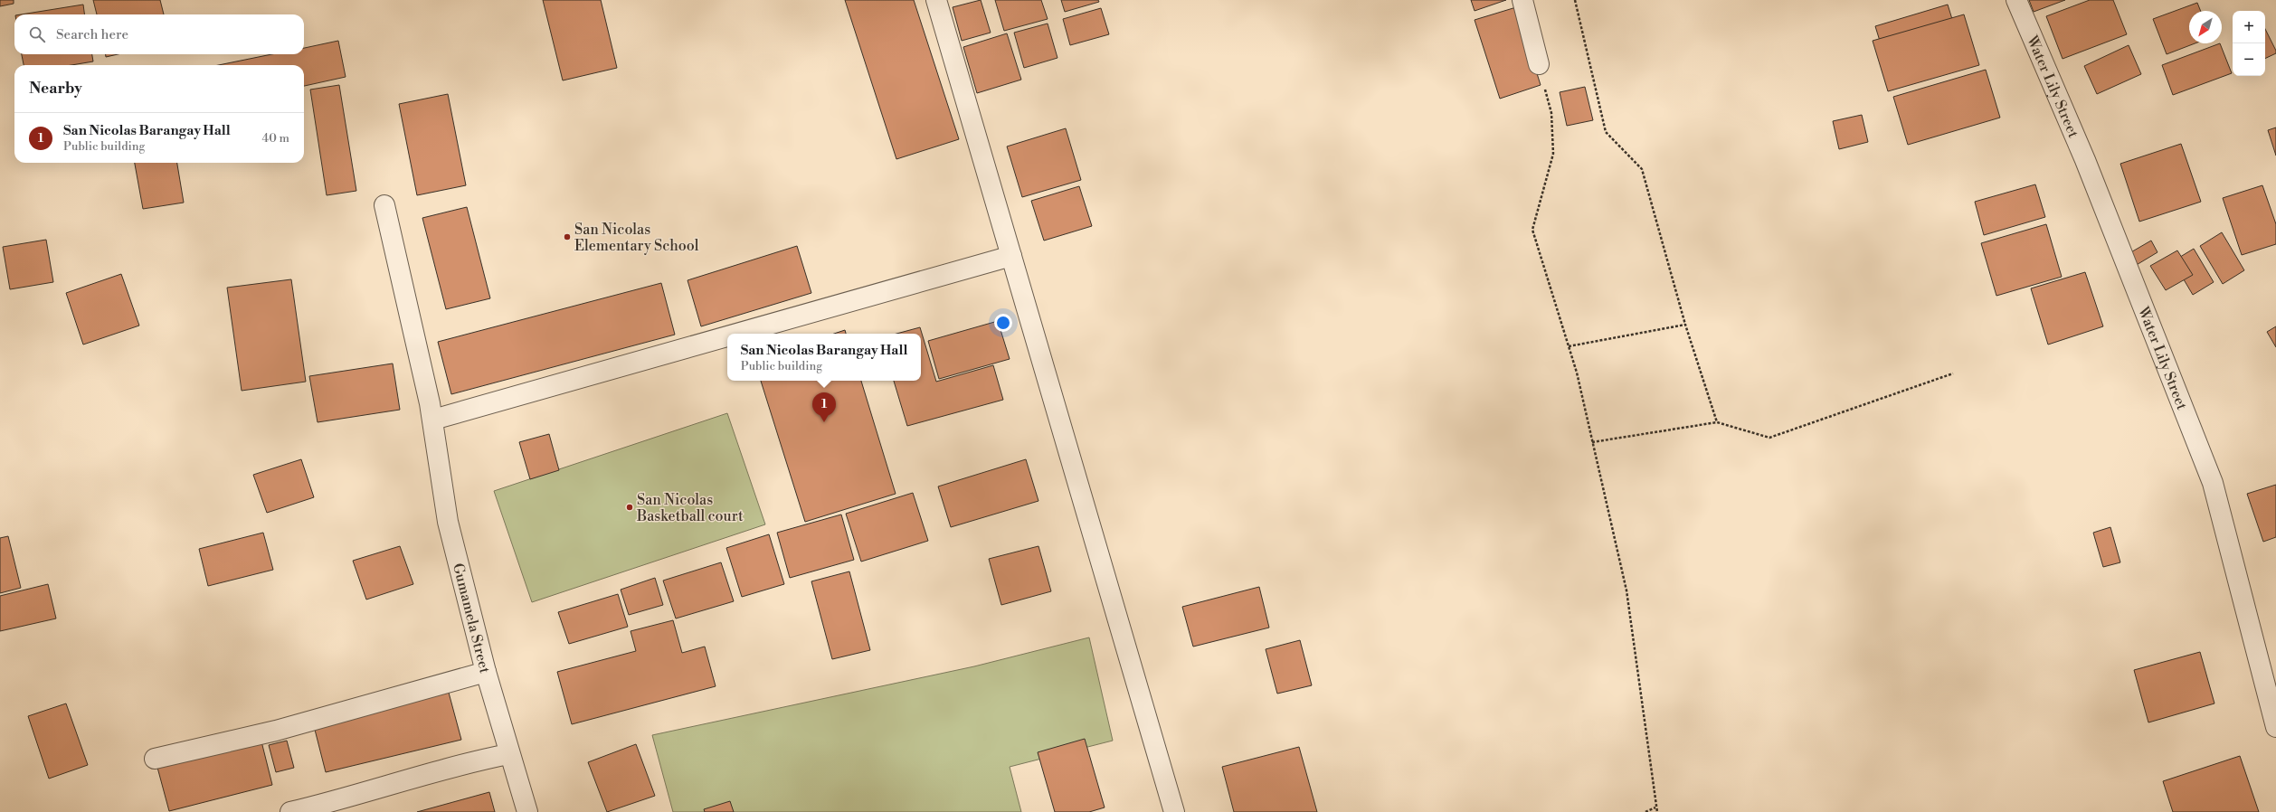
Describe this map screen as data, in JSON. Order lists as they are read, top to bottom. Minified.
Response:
{"streets":{"street":["Water Lily Street","Gumamela Street"]},"places":["San Nicolas Elementary School","San Nicolas Basketball court"],"north":"bottom left","page":{"map_buttons":["+","−"],"search":"Search here","heading":"Nearby","list":[{"mark":"1","name":"San Nicolas Barangay Hall","note":"Public building","value":"40 m"}],"popup":["San Nicolas Barangay Hall","Public building"],"pins":"1"}}
